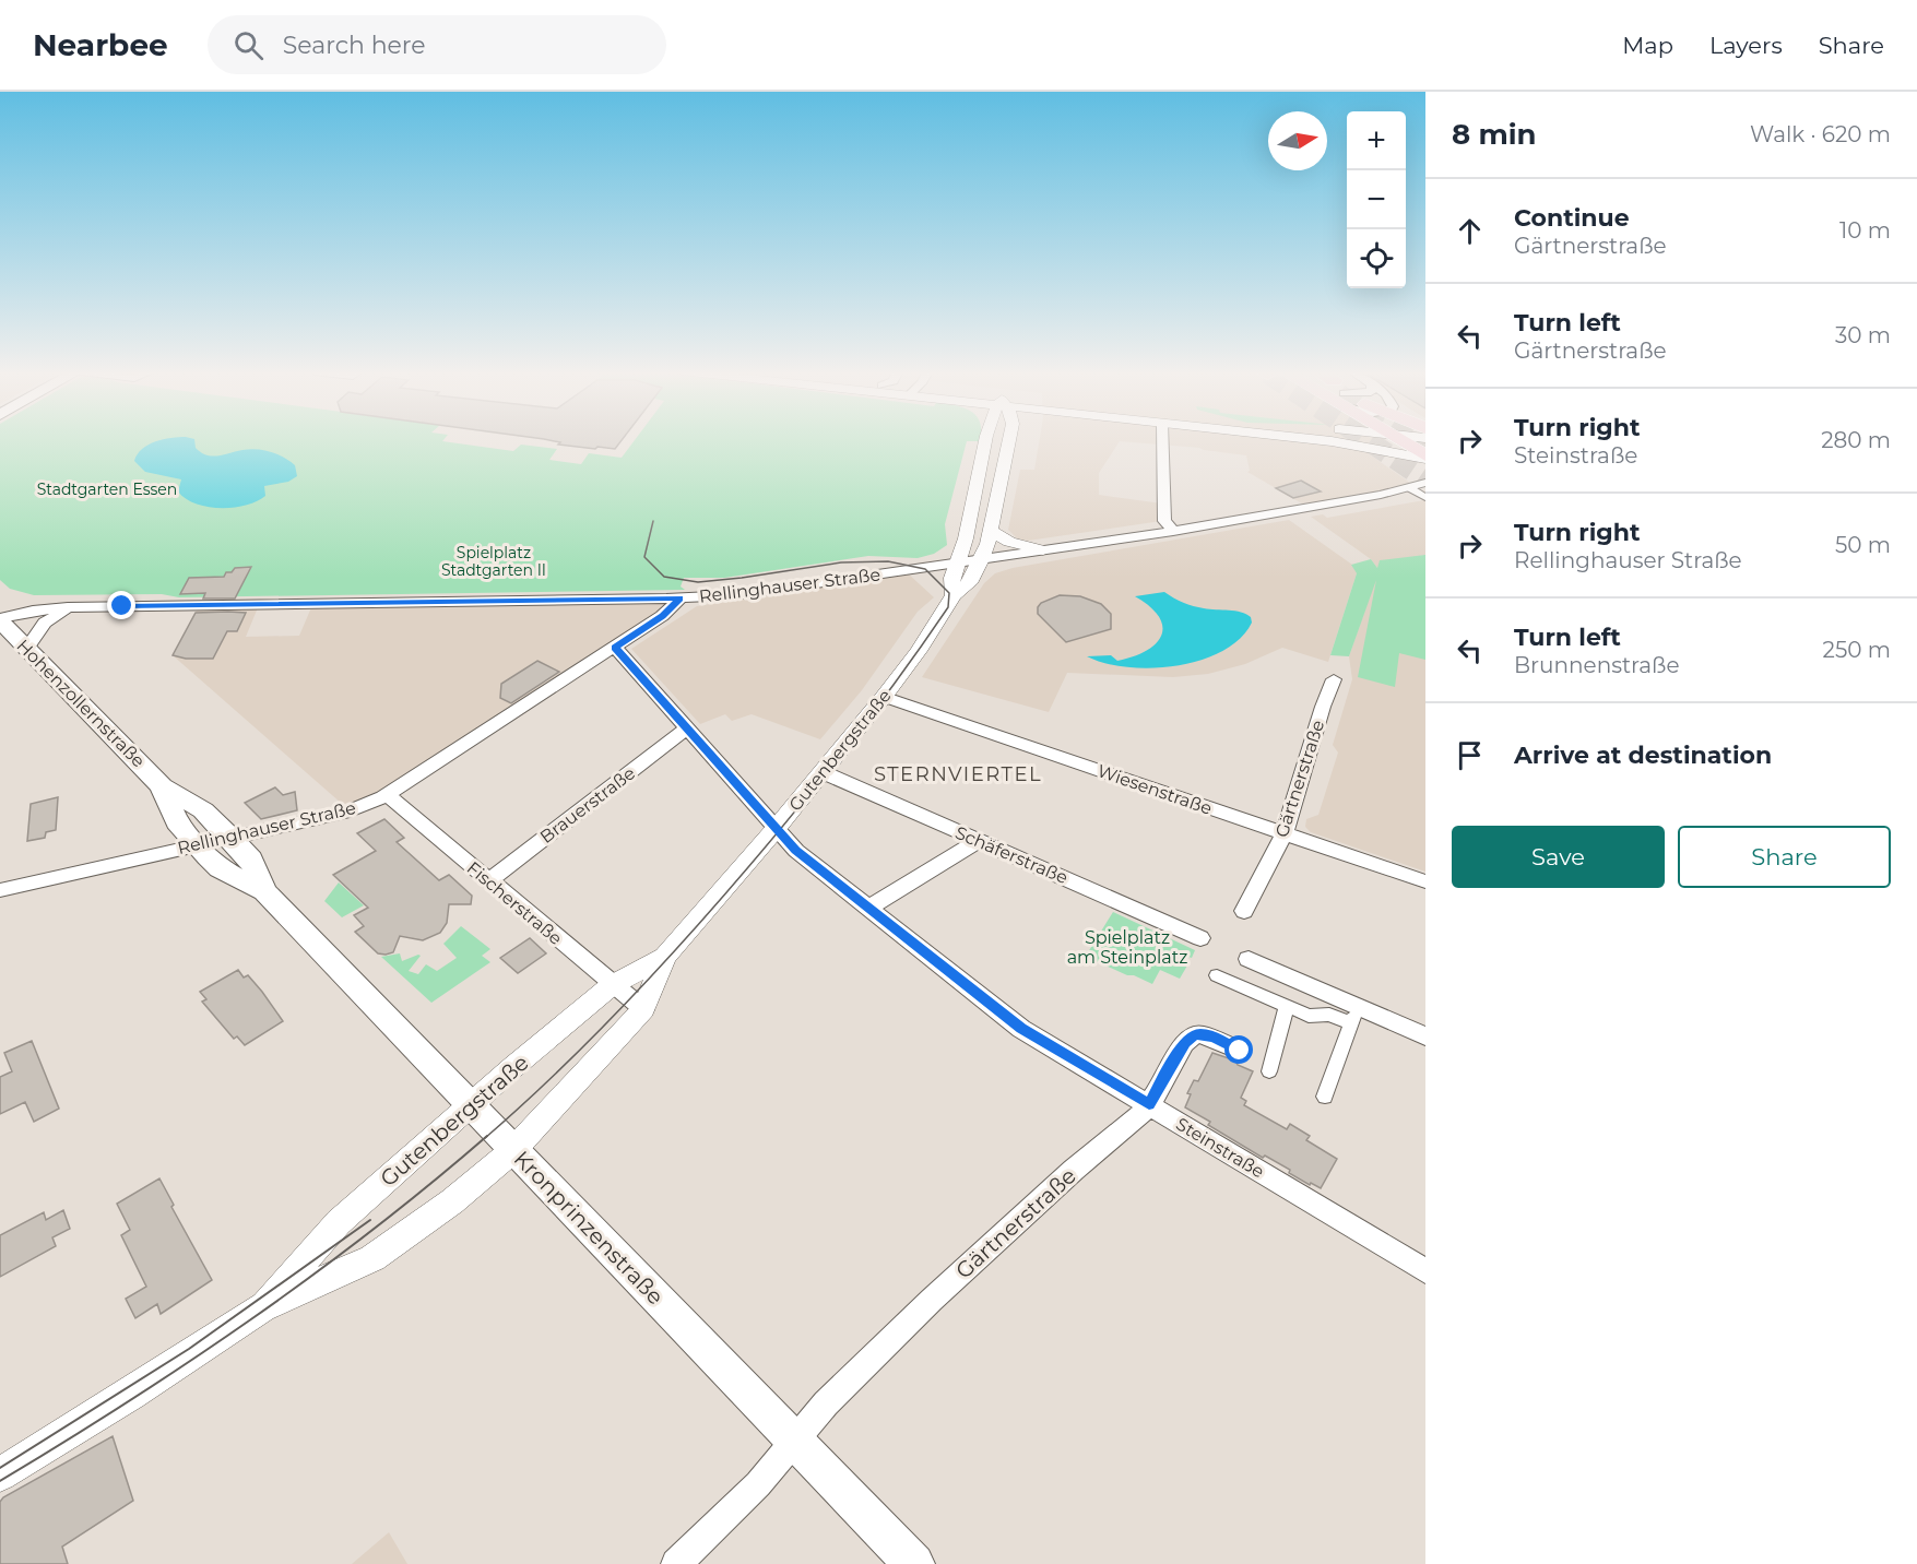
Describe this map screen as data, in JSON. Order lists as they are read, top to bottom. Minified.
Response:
{"streets":{"main road":["Hohenzollernstraße","Kronprinzenstraße"],"street":["Rellinghauser Straße","Gutenbergstraße","Gärtnerstraße","Wiesenstraße","Brauerstraße","Schäferstraße","Fischerstraße","Steinstraße"]},"crossings":[["Rellinghauser Straße","Hohenzollernstraße"],["Rellinghauser Straße","Gutenbergstraße"],["Rellinghauser Straße","Fischerstraße"],["Rellinghauser Straße","Steinstraße"],["Rellinghauser Straße","Kronprinzenstraße"],["Hohenzollernstraße","Kronprinzenstraße"],["Gutenbergstraße","Wiesenstraße"],["Gutenbergstraße","Schäferstraße"],["Gutenbergstraße","Fischerstraße"],["Gutenbergstraße","Steinstraße"],["Gutenbergstraße","Kronprinzenstraße"],["Gärtnerstraße","Wiesenstraße"],["Gärtnerstraße","Steinstraße"],["Gärtnerstraße","Kronprinzenstraße"],["Brauerstraße","Fischerstraße"],["Brauerstraße","Steinstraße"]],"districts":["STERNVIERTEL"],"parks":["Stadtgarten Essen","Spielplatz Stadtgarten II","Spielplatz am Steinplatz"],"north":"right","page":{"header":"Nearbee","search":"Search here","nav":["Map","Layers","Share"],"heading":["8 min","Walk · 620 m"],"map_buttons":["+","−"],"list":[["Continue","Gärtnerstraße","10 m"],["Turn left","Gärtnerstraße","30 m"],["Turn right","Steinstraße","280 m"],["Turn right","Rellinghauser Straße","50 m"],["Turn left","Brunnenstraße","250 m"],"Arrive at destination"],"buttons":["Save","Share"]}}
